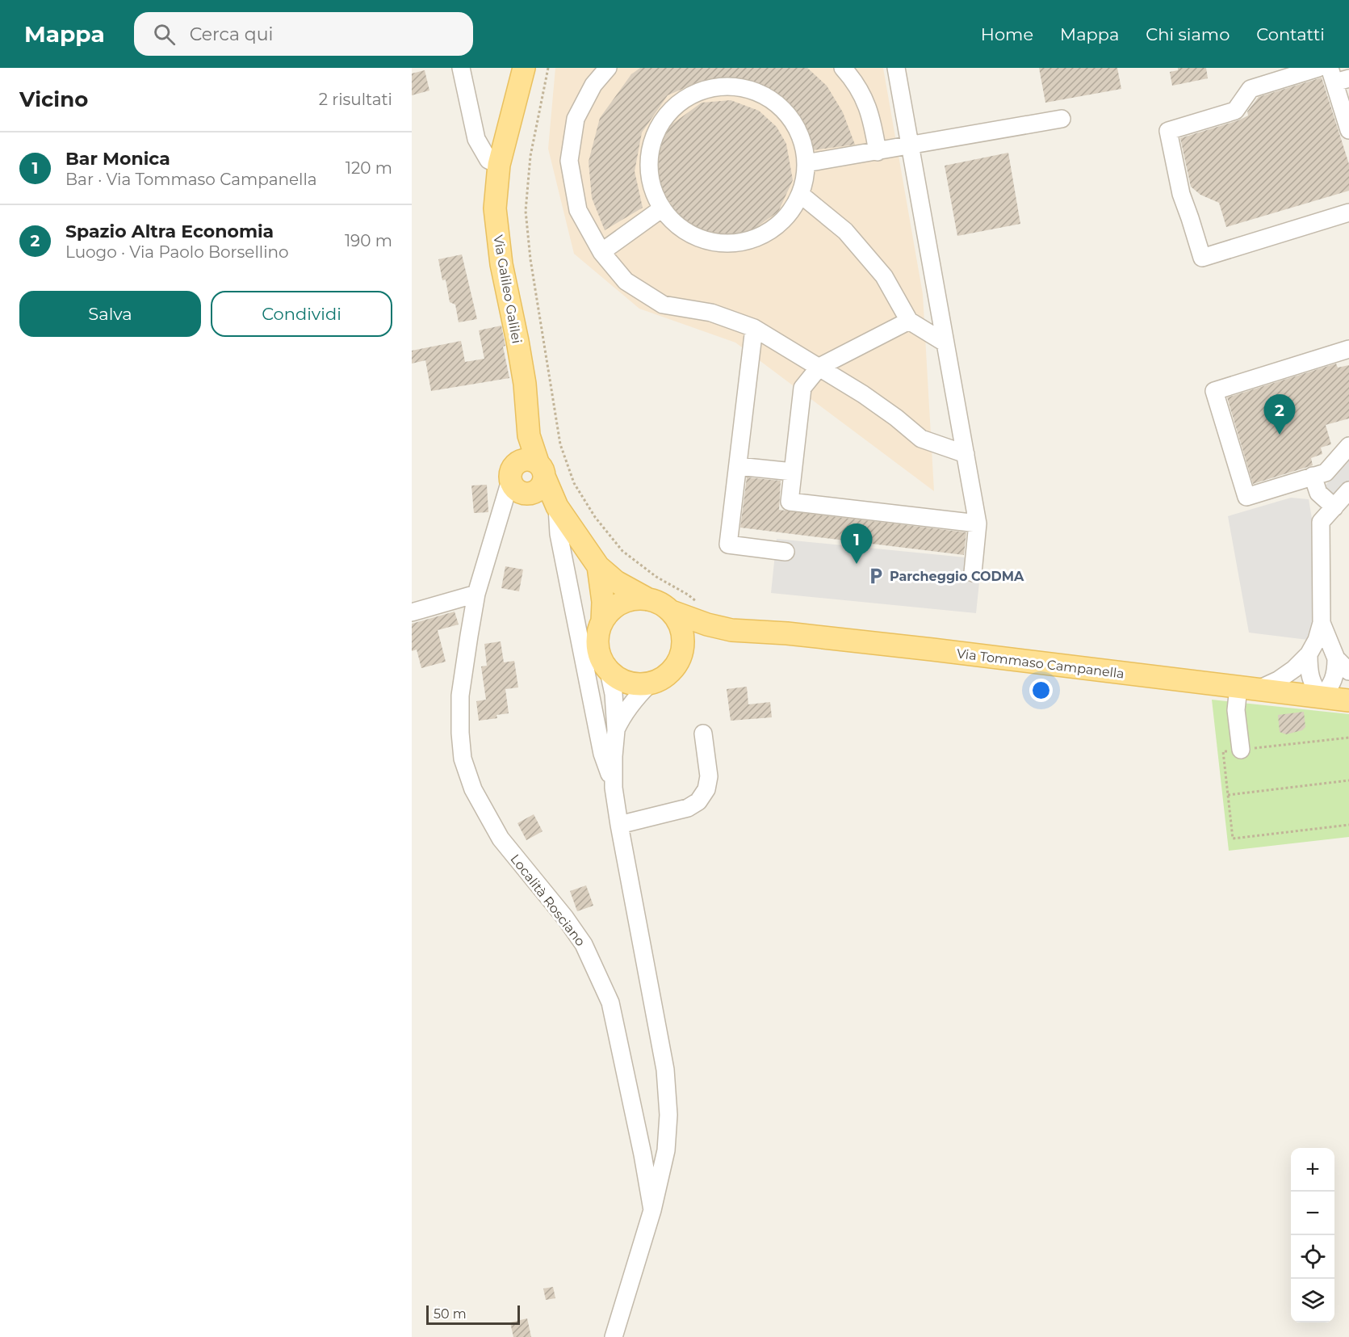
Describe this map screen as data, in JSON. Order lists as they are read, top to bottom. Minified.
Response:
{"streets":{"main road":["Via Galileo Galilei","Via Tommaso Campanella"],"street":["Località Rosciano"]},"crossings":[["Via Galileo Galilei","Località Rosciano"],["Via Tommaso Campanella","Località Rosciano"]],"places":{"parking":["Parcheggio CODMA"]},"scale_bar":"50 m","page":{"header":"Mappa","search":"Cerca qui","nav":["Home","Mappa","Chi siamo","Contatti"],"heading":["Vicino","2 risultati"],"list":[{"mark":"1","name":"Bar Monica","note":"Bar · Via Tommaso Campanella","value":"120 m"},{"mark":"2","name":"Spazio Altra Economia","note":"Luogo · Via Paolo Borsellino","value":"190 m"}],"buttons":["Salva","Condividi"],"pins":["2","1"],"map_buttons":["+","−"],"scale":"50 m"}}
